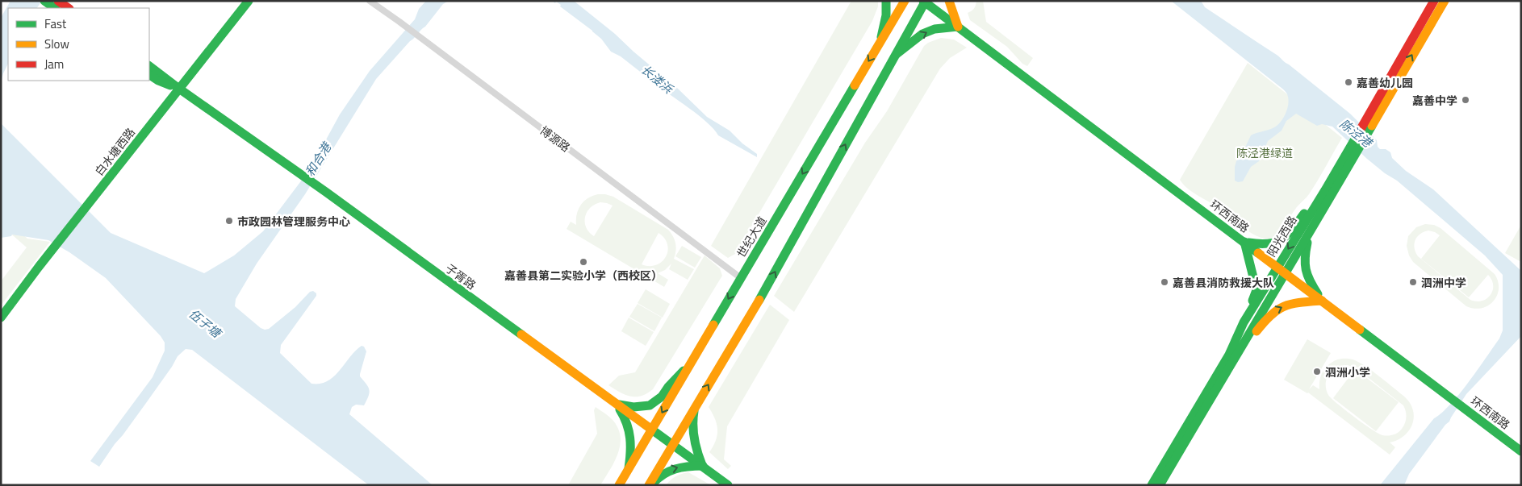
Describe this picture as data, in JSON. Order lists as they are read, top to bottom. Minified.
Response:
{"streets":{"street":["博源路","白水塘西路","环西南路","阳光西路","世纪大道","子胥路"]},"crossings":[["博源路","世纪大道"],["白水塘西路","子胥路"],["环西南路","阳光西路"],["世纪大道","子胥路"]],"water":["长溇浜","陈泾港","和合港","伍子塘"],"parks":["陈泾港绿道"],"places":["嘉善幼儿园","嘉善中学","市政园林管理服务中心","嘉善县第二实验小学（西校区）","嘉善县消防救援大队","泗洲中学","泗洲小学"],"legend":["Fast","Slow","Jam"]}
